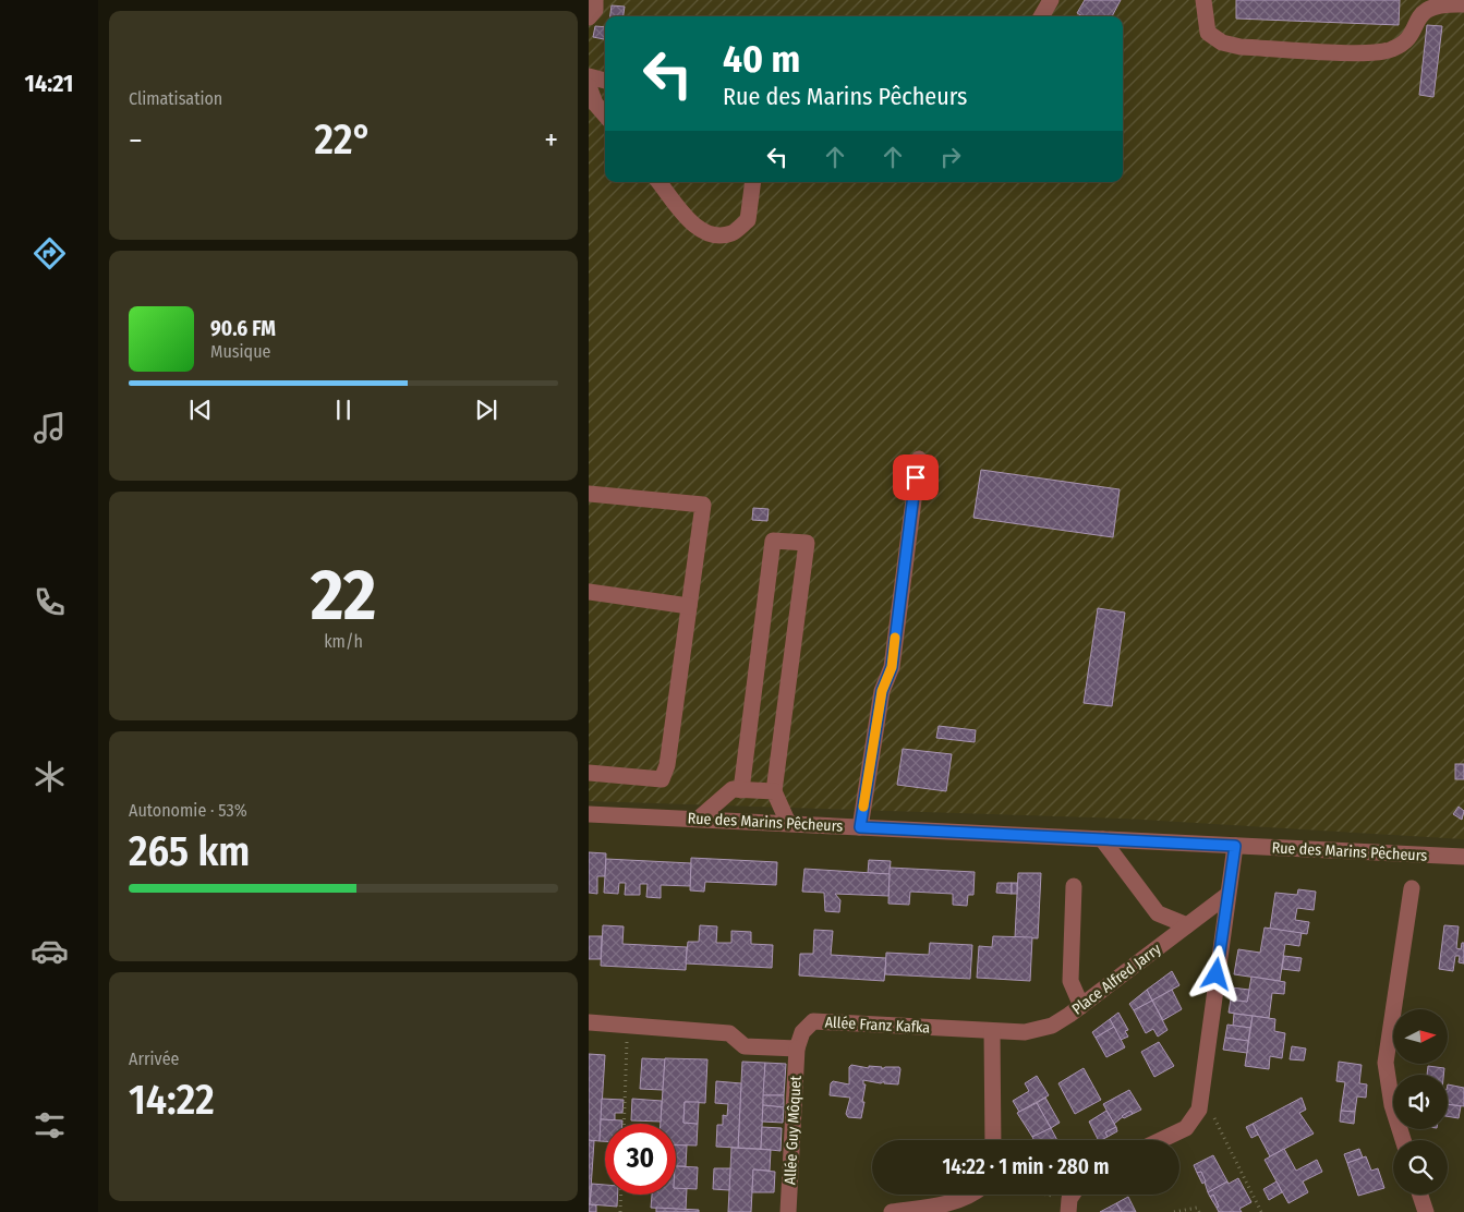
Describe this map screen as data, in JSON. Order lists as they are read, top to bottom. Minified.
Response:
{"streets":{"street":["Rue des Marins Pêcheurs","Place Alfred Jarry","Allée Franz Kafka","Allée Guy Môquet"]},"crossings":[["Place Alfred Jarry","Allée Franz Kafka"],["Allée Franz Kafka","Allée Guy Môquet"]],"north":"right","page":{"tabs":"14:21","tile":["Climatisation",["22","km/h"],["Autonomie · 53%","265 km"],["Arrivée","14:22"]],"turn":["40 m","Rue des Marins Pêcheurs"],"heat":["−","22°","+"],"song":["90.6 FM","Musique"],"limit":"30","trip":"14:22 · 1 min · 280 m"}}
